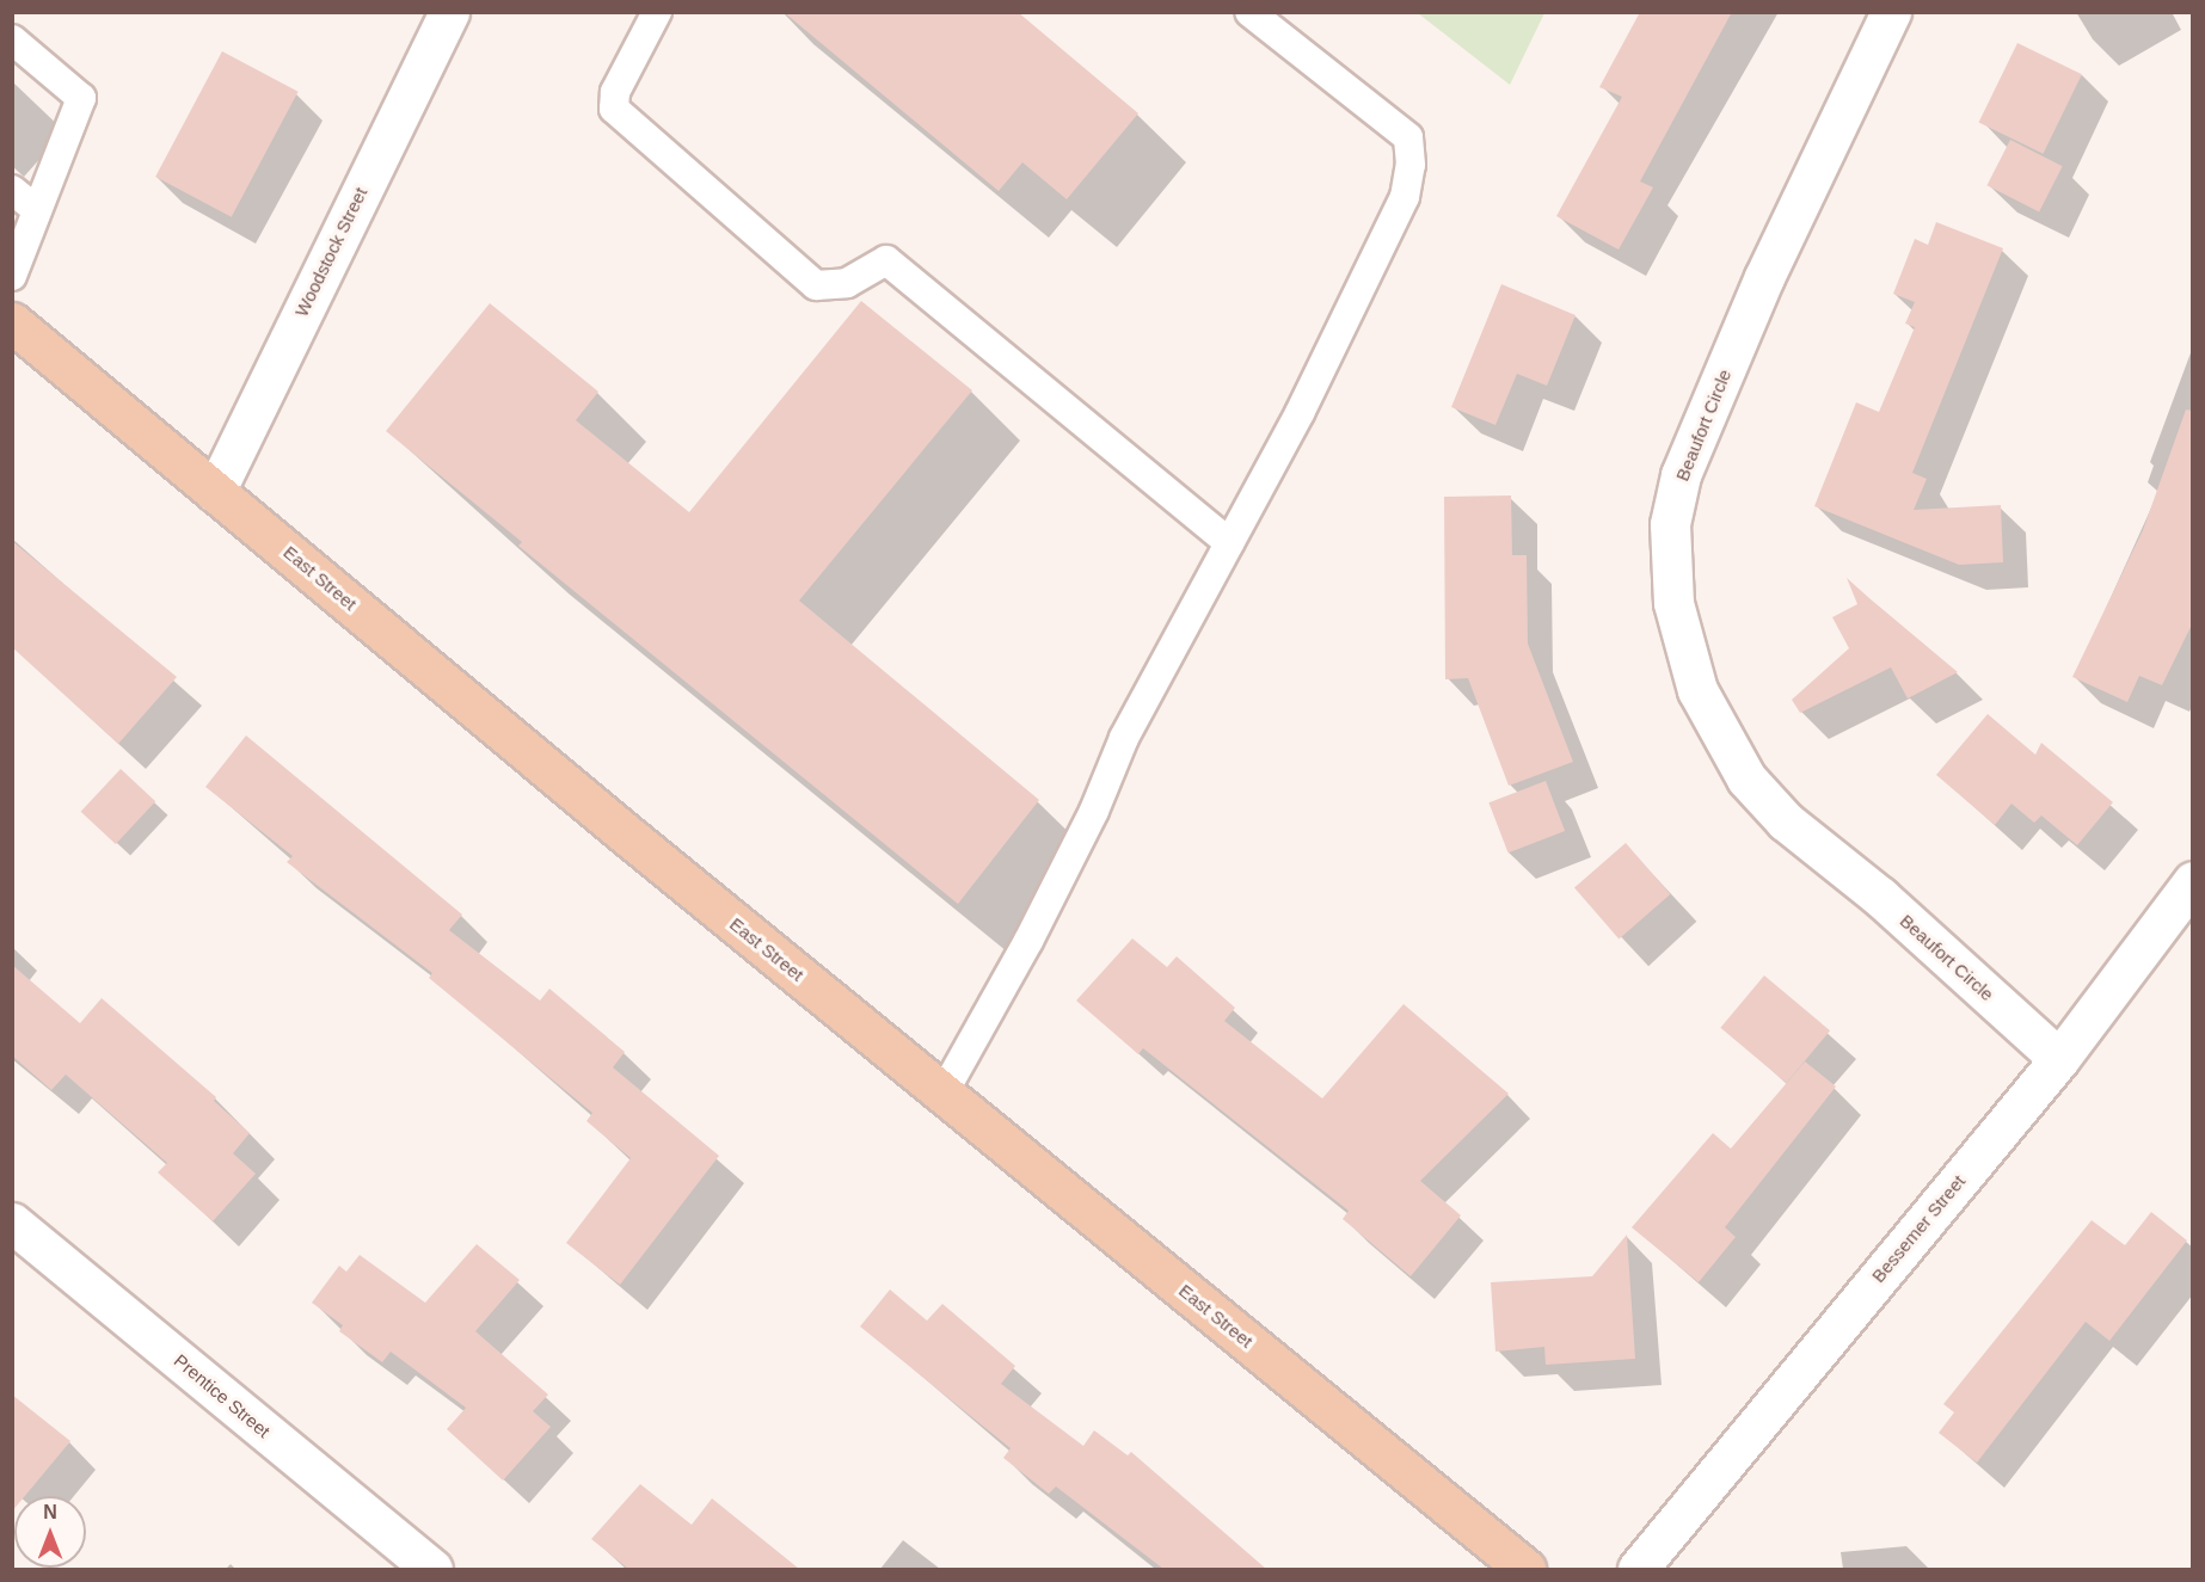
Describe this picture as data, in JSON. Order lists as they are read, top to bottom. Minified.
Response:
{"streets":{"main road":["East Street"],"street":["Woodstock Street","Beaufort Circle","Bessemer Street","Prentice Street"]},"crossings":[["Woodstock Street","East Street"],["Beaufort Circle","Bessemer Street"]],"north":"top"}
